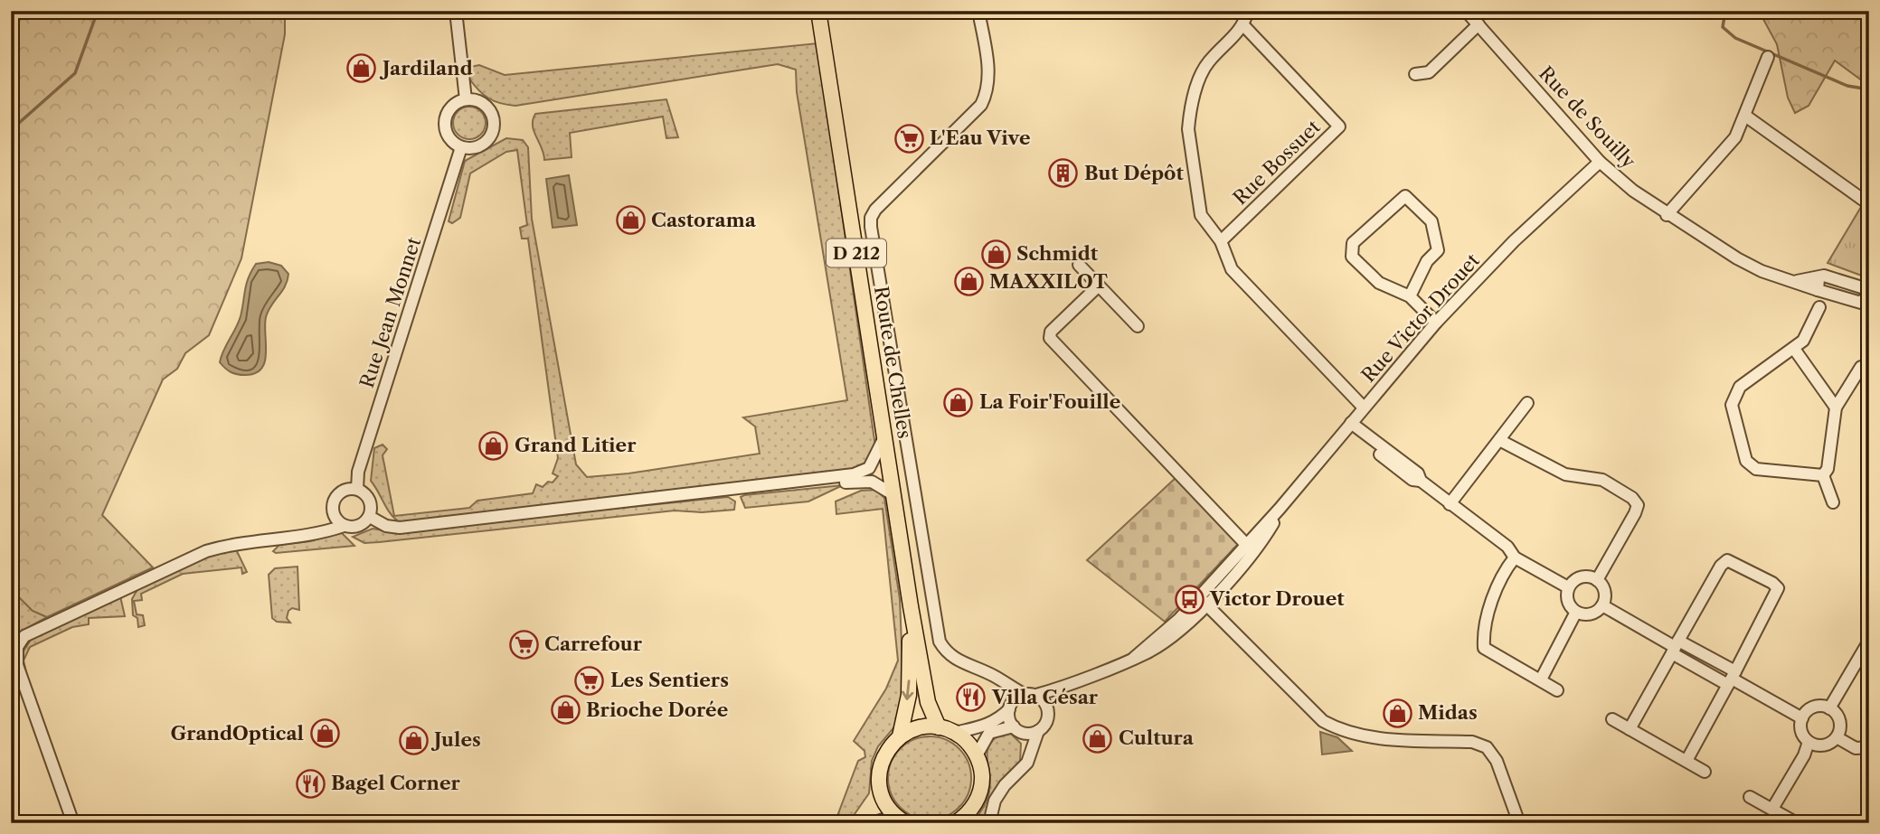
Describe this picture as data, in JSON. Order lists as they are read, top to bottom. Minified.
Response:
{"streets":{"main road":["D 212","Route de Chelles"],"street":["Rue de Souilly","Rue Bossuet","Rue Jean Monnet","Rue Victor Drouet"]},"crossings":[["Rue de Souilly","Rue Victor Drouet"]],"places":{"shop":["Jardiland","Castorama","Schmidt","MAXXILOT","La Foir'Fouille","Grand Litier","Brioche Dorée","Midas","GrandOptical","Cultura","Jules"],"supermarket":["L'Eau Vive","Carrefour","Les Sentiers"],"building":["But Dépôt"],"bus stop":["Victor Drouet"],"restaurant":["Villa César","Bagel Corner"]}}
